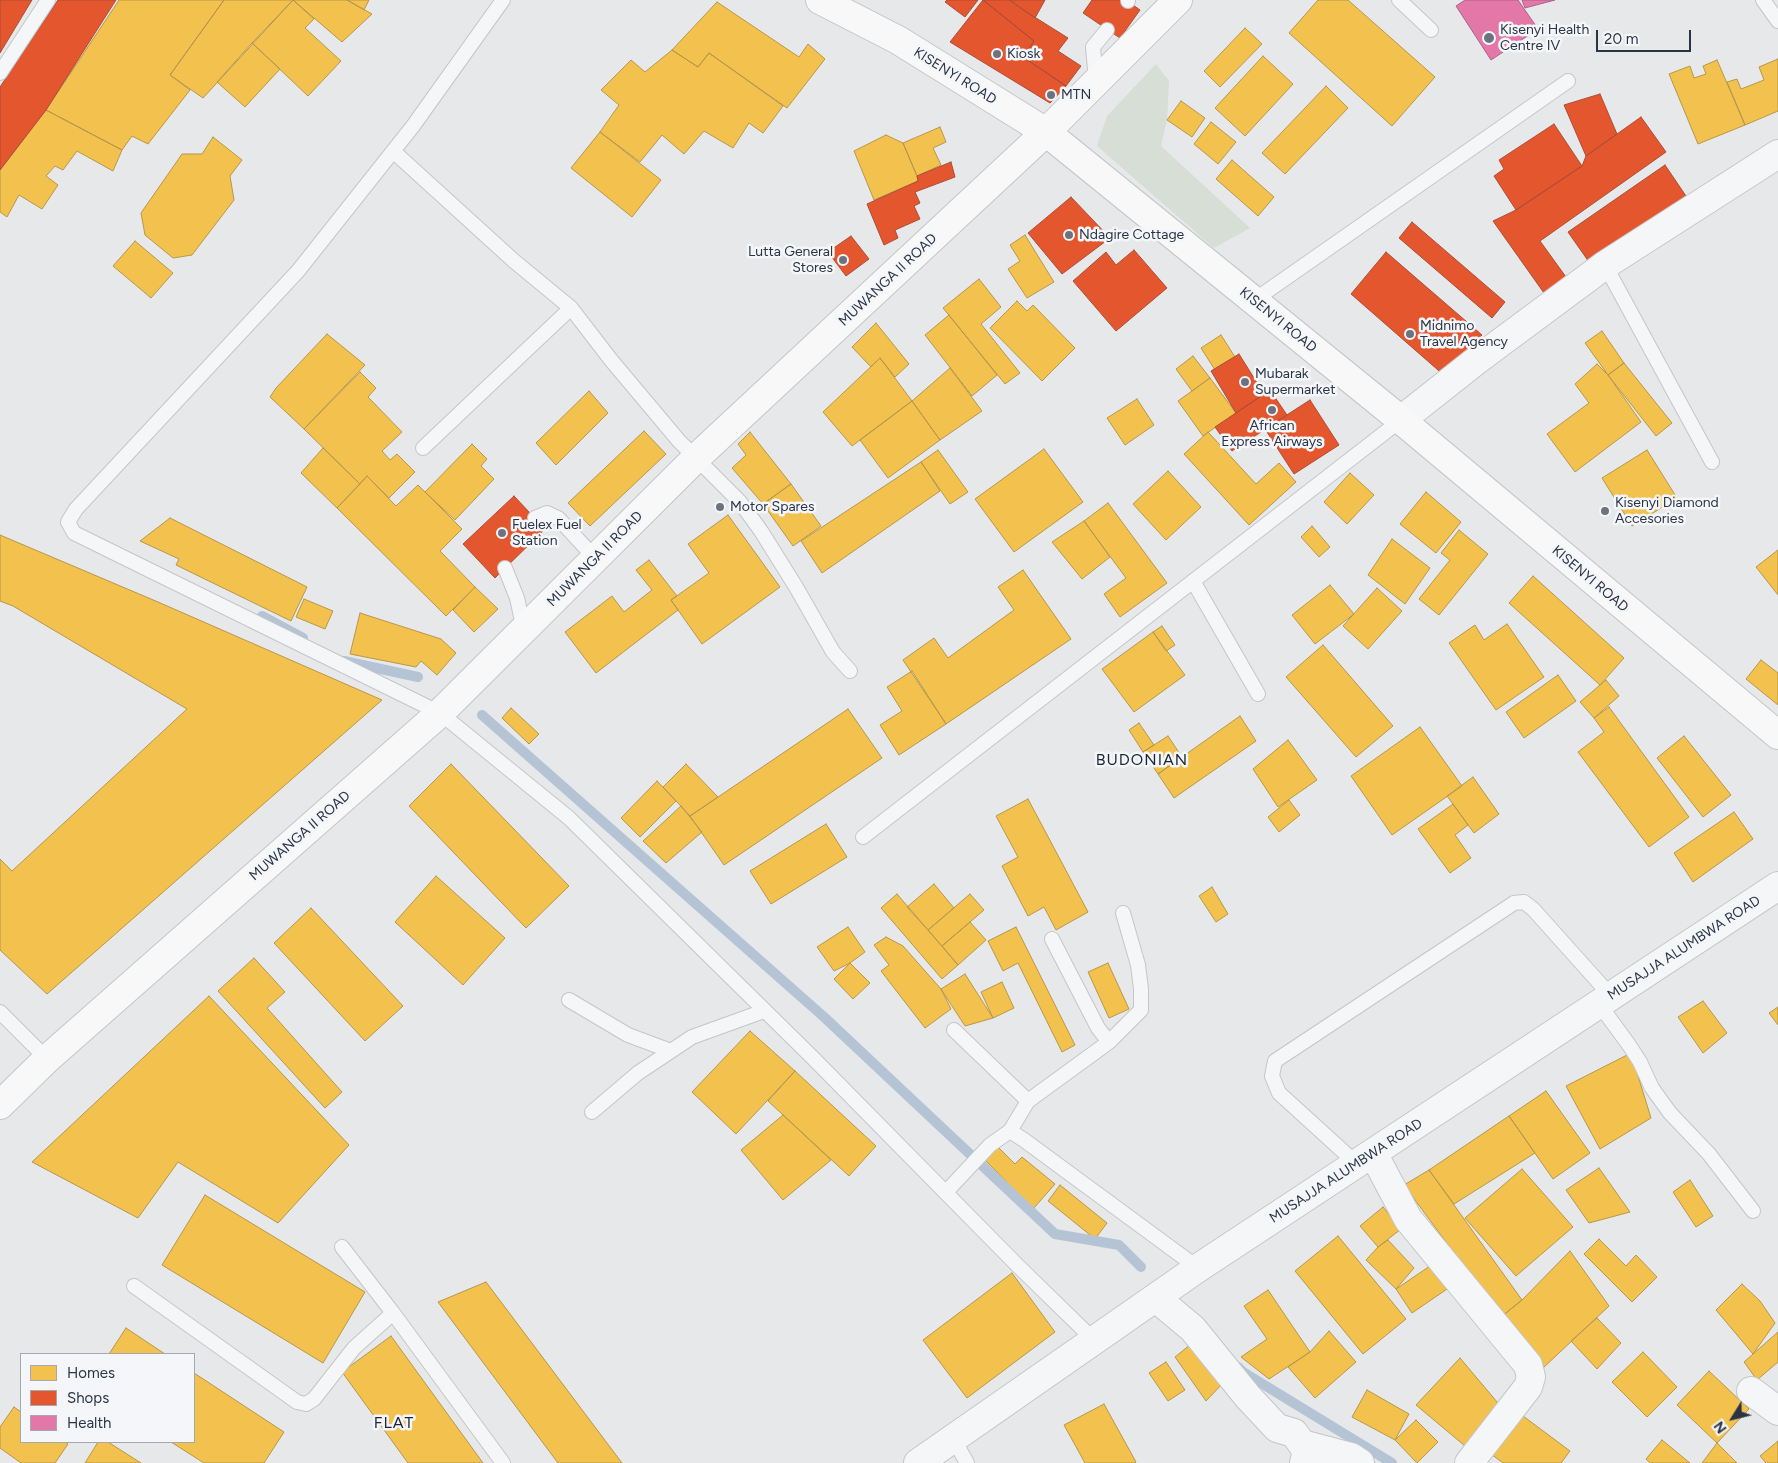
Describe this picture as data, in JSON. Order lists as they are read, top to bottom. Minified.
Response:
{"streets":{"street":["KISENYI ROAD","MUWANGA II ROAD","MUSAJJA ALUMBWA ROAD"]},"crossings":[["KISENYI ROAD","MUWANGA II ROAD"]],"districts":["BUDONIAN","FLAT"],"places":["Kisenyi Health Centre IV","Kiosk","MTN","Ndagire Cottage","Lutta General Stores","Midnimo Travel Agency","Mubarak Supermarket","African Express Airways","Motor Spares","Kisenyi Diamond Accesories","Fuelex Fuel Station"],"legend":["Homes","Shops","Health"],"scale_bar":"20 m","north":"bottom left"}
